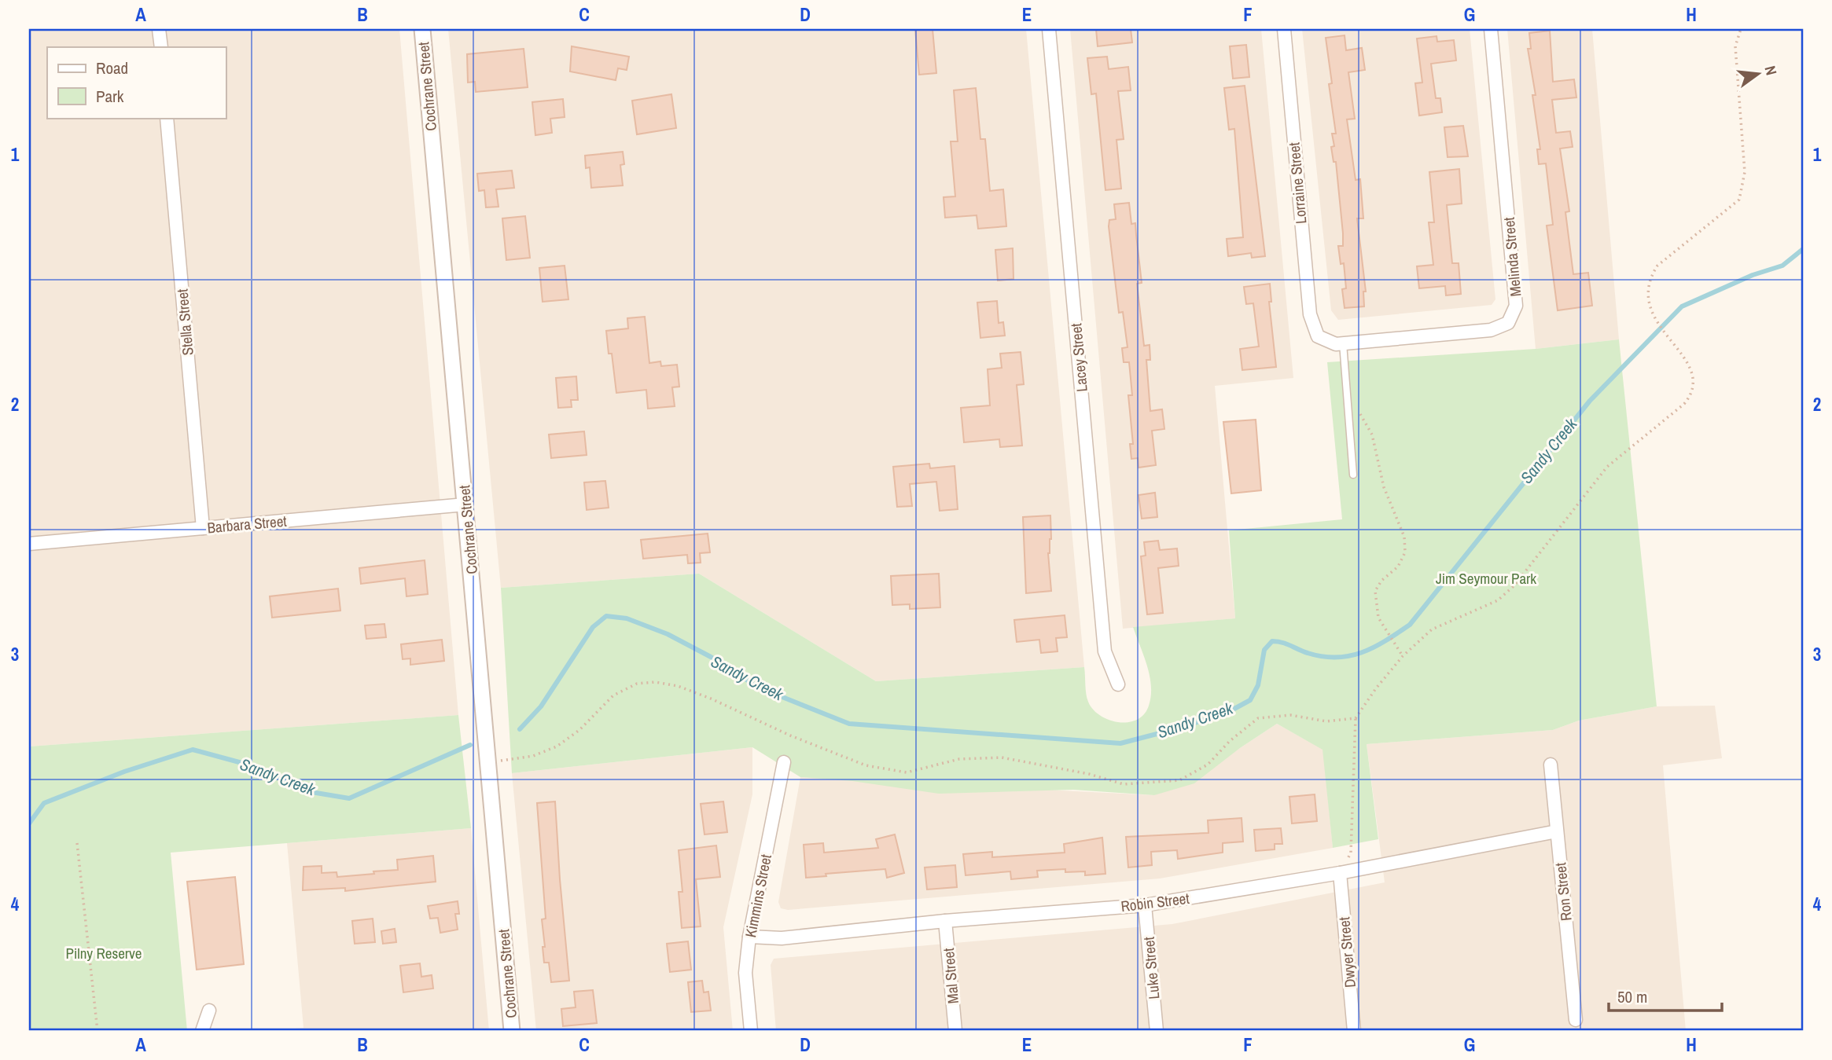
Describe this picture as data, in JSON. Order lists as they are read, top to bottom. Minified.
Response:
{"streets":{"street":["Cochrane Street","Lorraine Street","Melinda Street","Stella Street","Lacey Street","Barbara Street","Ron Street","Kimmins Street","Robin Street","Dwyer Street","Luke Street","Mal Street"]},"crossings":[["Cochrane Street","Barbara Street"],["Lorraine Street","Melinda Street"],["Stella Street","Barbara Street"],["Ron Street","Robin Street"],["Kimmins Street","Robin Street"],["Robin Street","Dwyer Street"],["Robin Street","Luke Street"],["Robin Street","Mal Street"]],"water":["Sandy Creek"],"parks":["Jim Seymour Park","Pilny Reserve"],"legend":["Road","Park"],"scale_bar":"50 m","north":"right","grid":{"columns":["A","B","C","D","E","F","G","H"],"rows":["1","2","3","4"]}}
